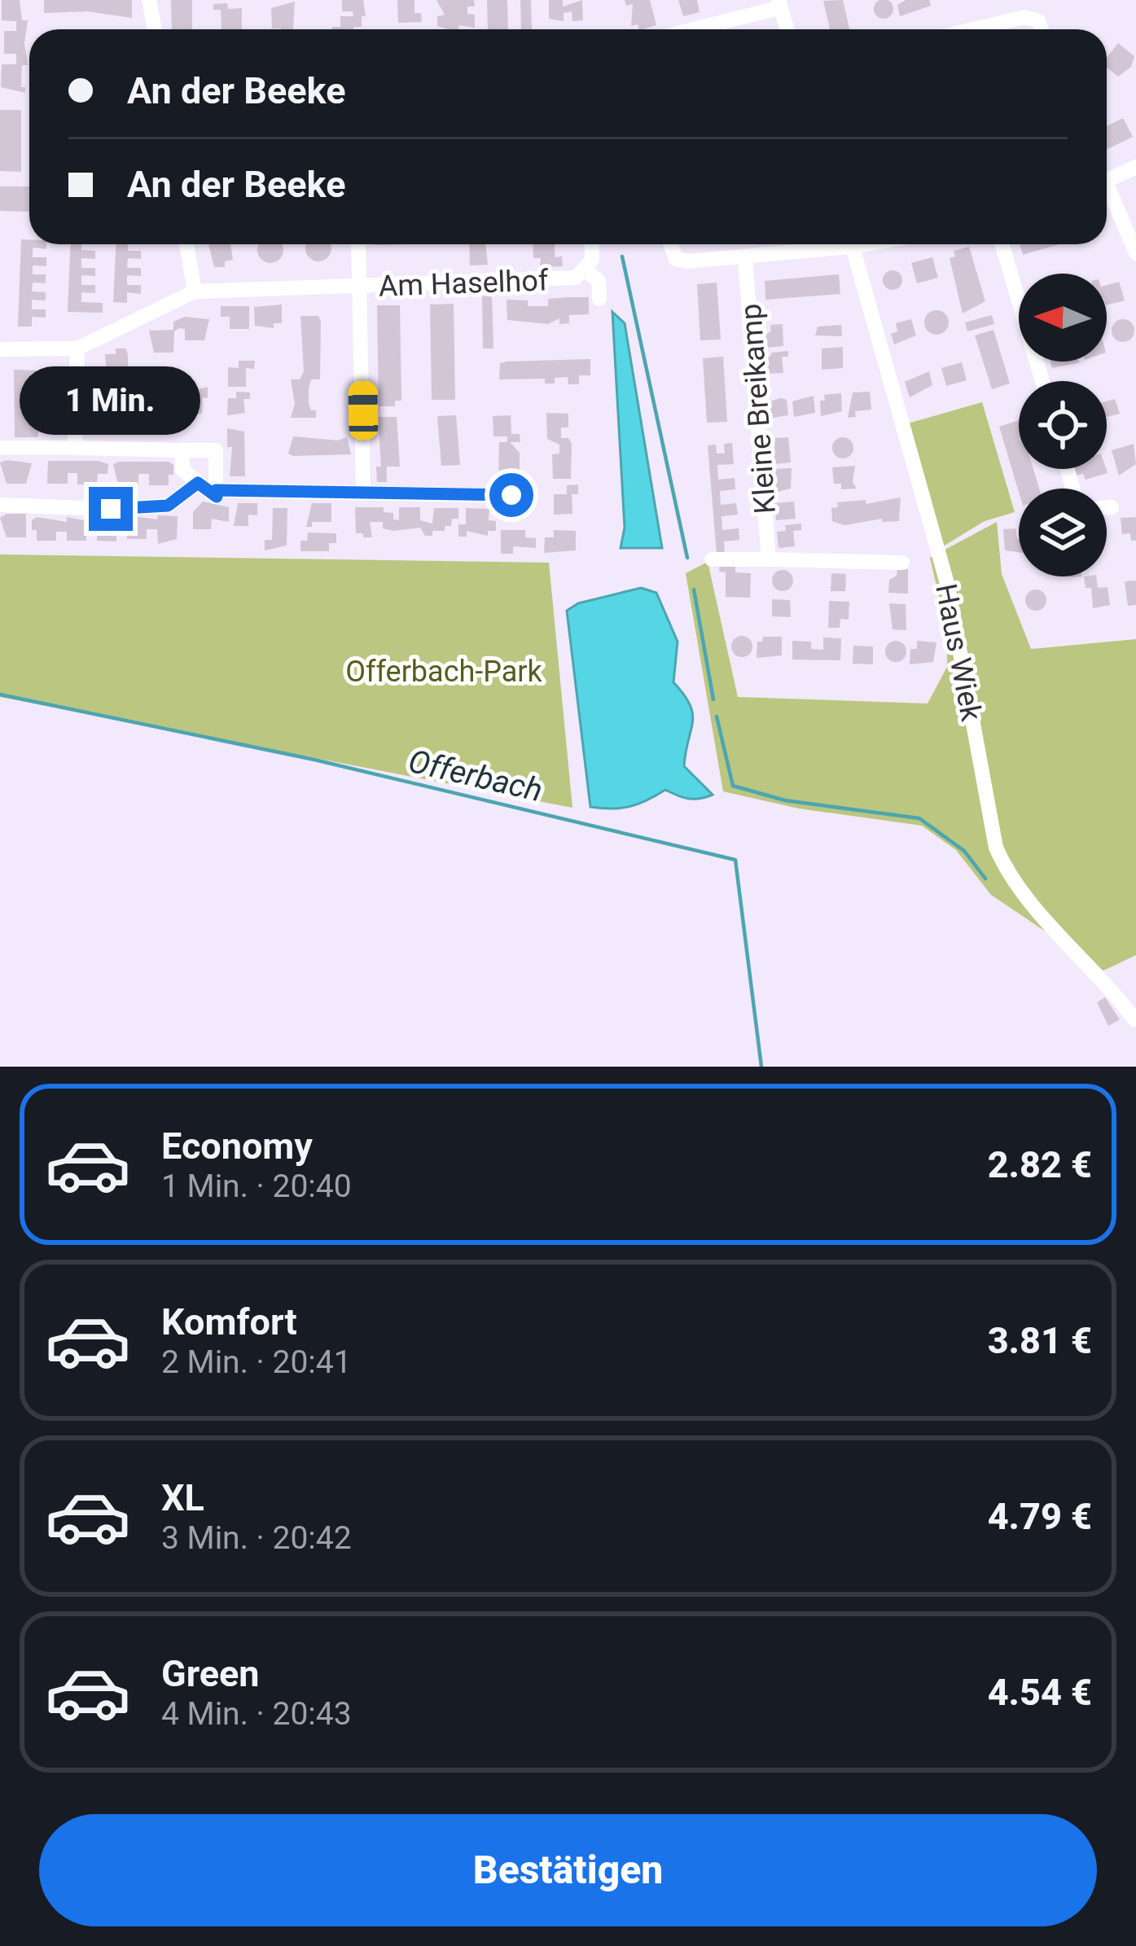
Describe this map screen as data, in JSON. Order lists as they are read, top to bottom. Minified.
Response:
{"streets":{"street":["Am Haselhof","Kleine Breikamp","Haus Wiek"]},"water":["Offerbach"],"parks":["Offerbach-Park"],"north":"left","page":{"banner":["An der Beeke","An der Beeke"],"bubble":"1 Min.","list":[{"name":"Economy","note":"1 Min. · 20:40","value":"2.82 €"},{"name":"Komfort","note":"2 Min. · 20:41","value":"3.81 €"},{"name":"XL","note":"3 Min. · 20:42","value":"4.79 €"},{"name":"Green","note":"4 Min. · 20:43","value":"4.54 €"}],"buttons":"Bestätigen"}}
